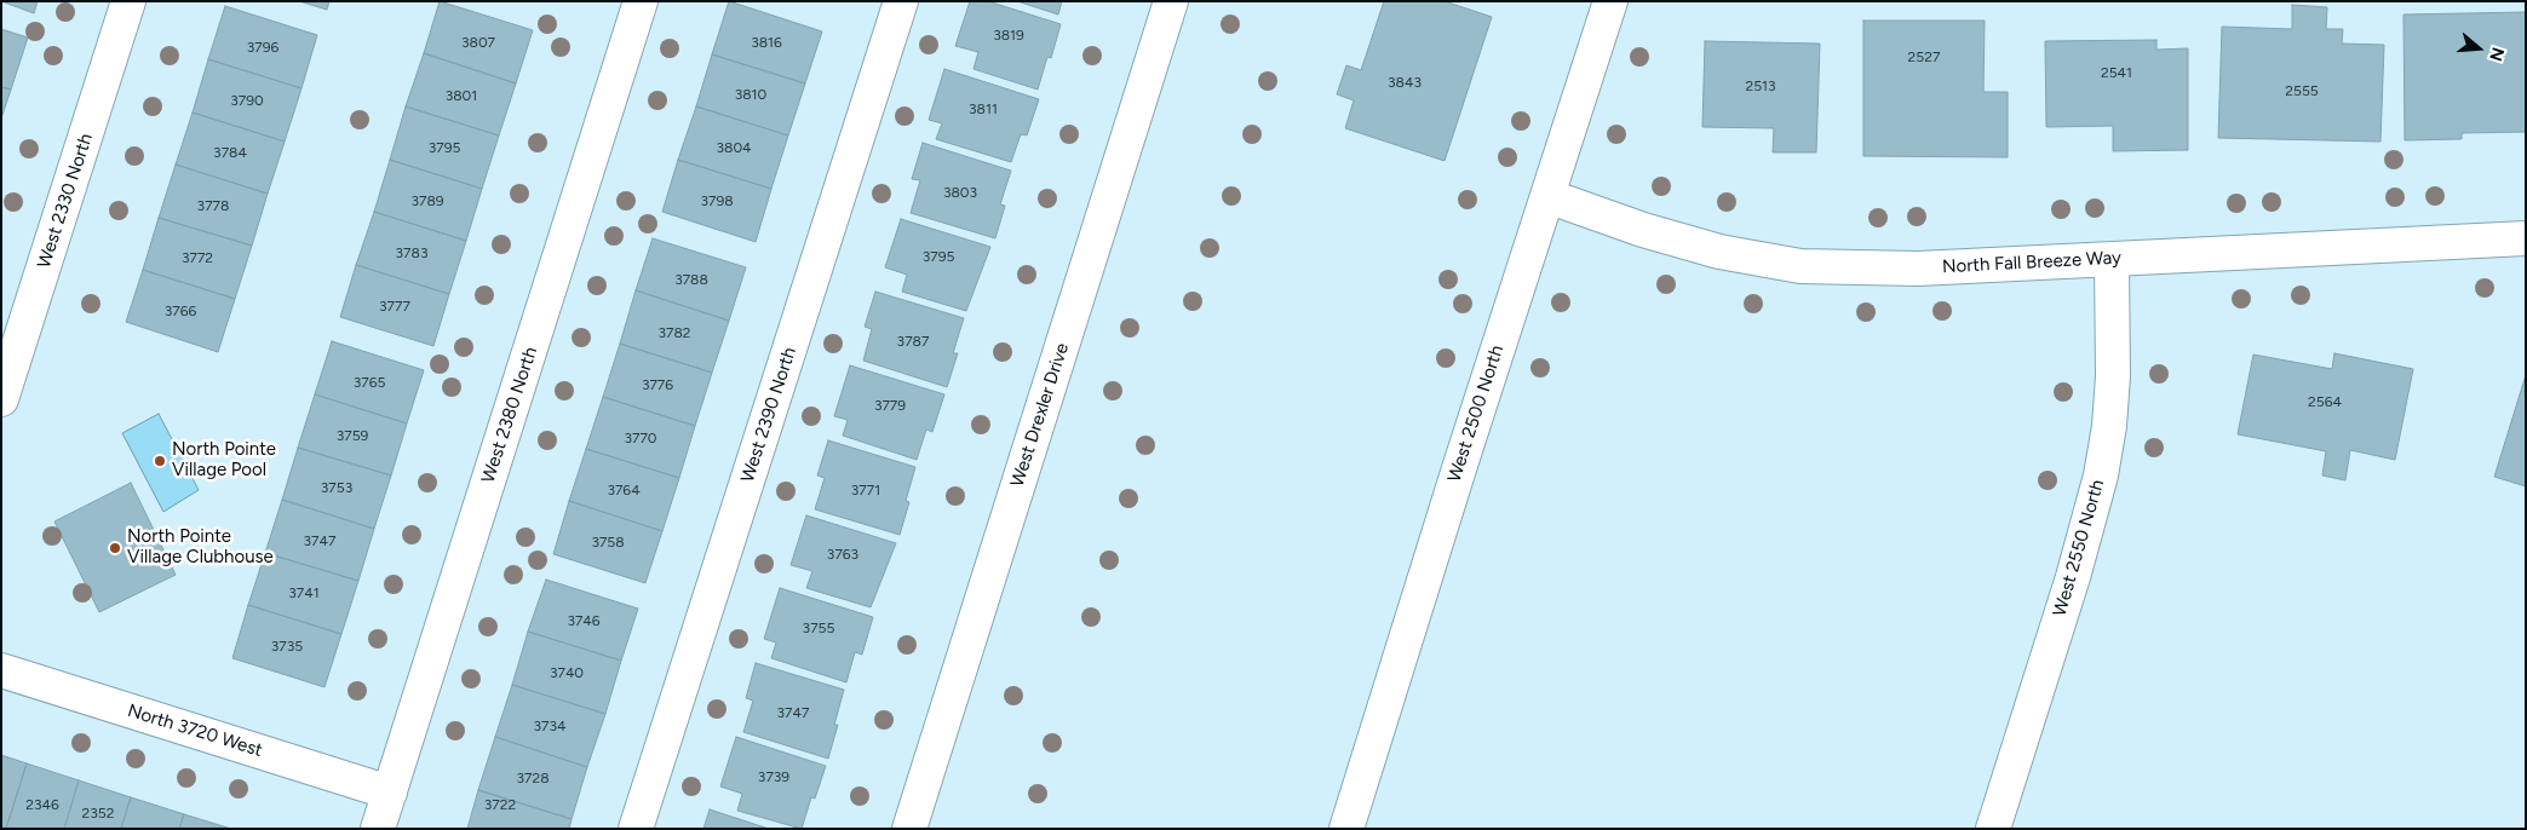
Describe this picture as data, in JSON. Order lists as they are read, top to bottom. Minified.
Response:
{"streets":{"street":["West 2330 North","North Fall Breeze Way","West 2500 North","West 2380 North","West 2390 North","West Drexler Drive","West 2550 North","North 3720 West"]},"crossings":[["North Fall Breeze Way","West 2500 North"],["North Fall Breeze Way","West 2550 North"],["West 2380 North","North 3720 West"]],"places":["North Pointe Village Pool","North Pointe Village Clubhouse"],"house_numbers":["3819","3807","3816","3796","2527","2541","3843","2513","2555","3810","3801","3790","3811","3795","3804","3784","3803","3789","3798","3778","3783","3795","3772","3788","3777","3766","3782","3787","3765","3776","2564","3779","3759","3770","3753","3764","3771","3747","3758","3763","3741","3746","3755","3735","3740","3747","3734","3739","3728","2346","3722","2352"],"north":"right"}
